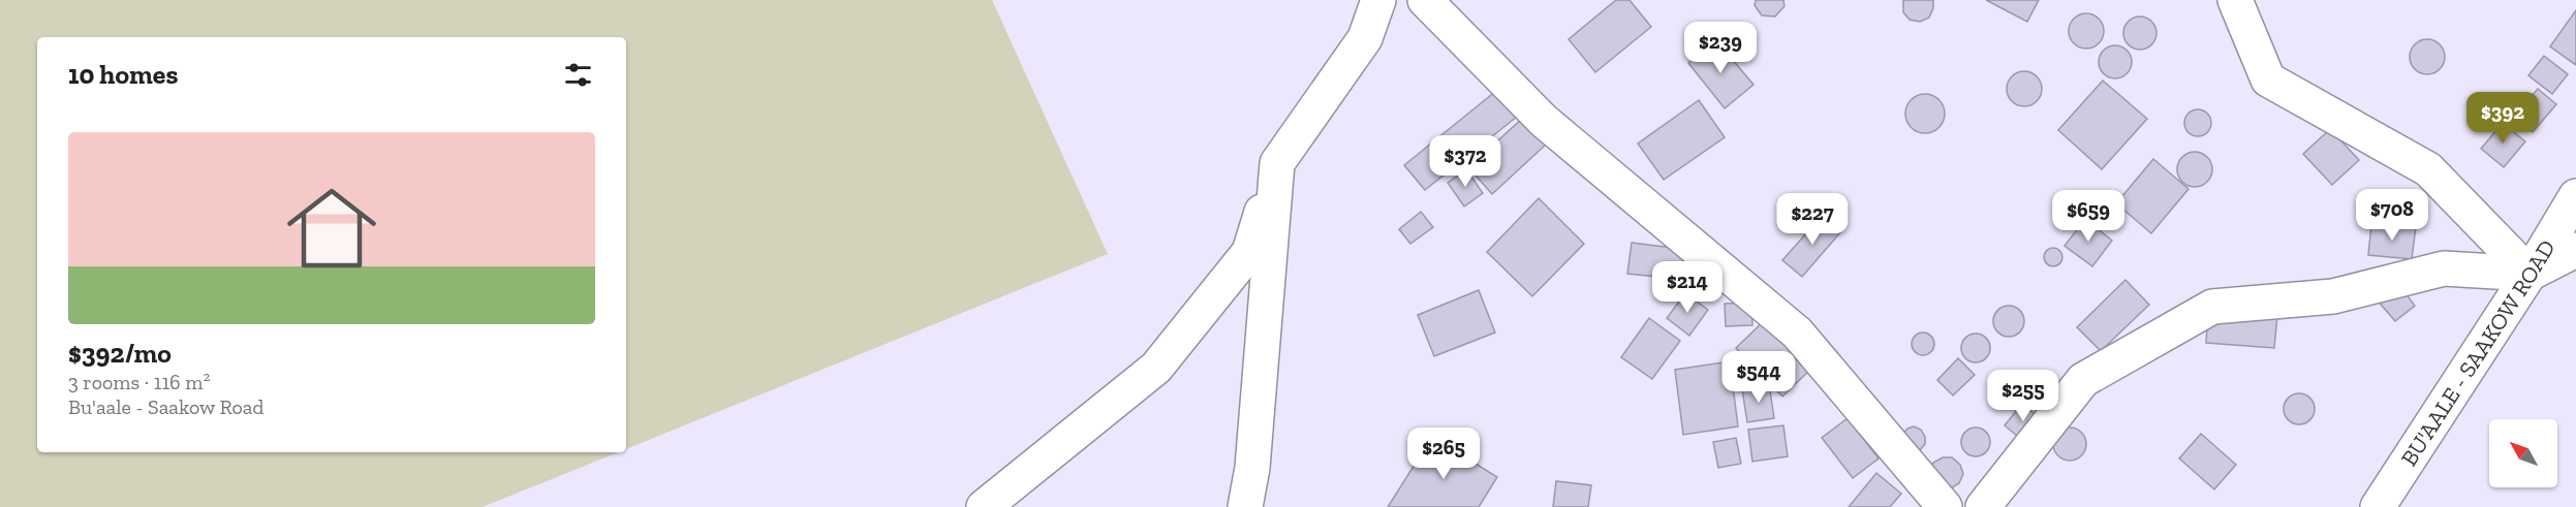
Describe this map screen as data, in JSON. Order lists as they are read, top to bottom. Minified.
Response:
{"streets":{"street":["BU'AALE - SAAKOW ROAD"]},"north":"top left","page":{"price":["$239","$392","$372","$708","$659","$227","$214","$544","$255","$265"],"heading":"10 homes","list":[{"name":"$392/mo","note":"3 rooms · 116 m² · Bu'aale - Saakow Road"}]}}
